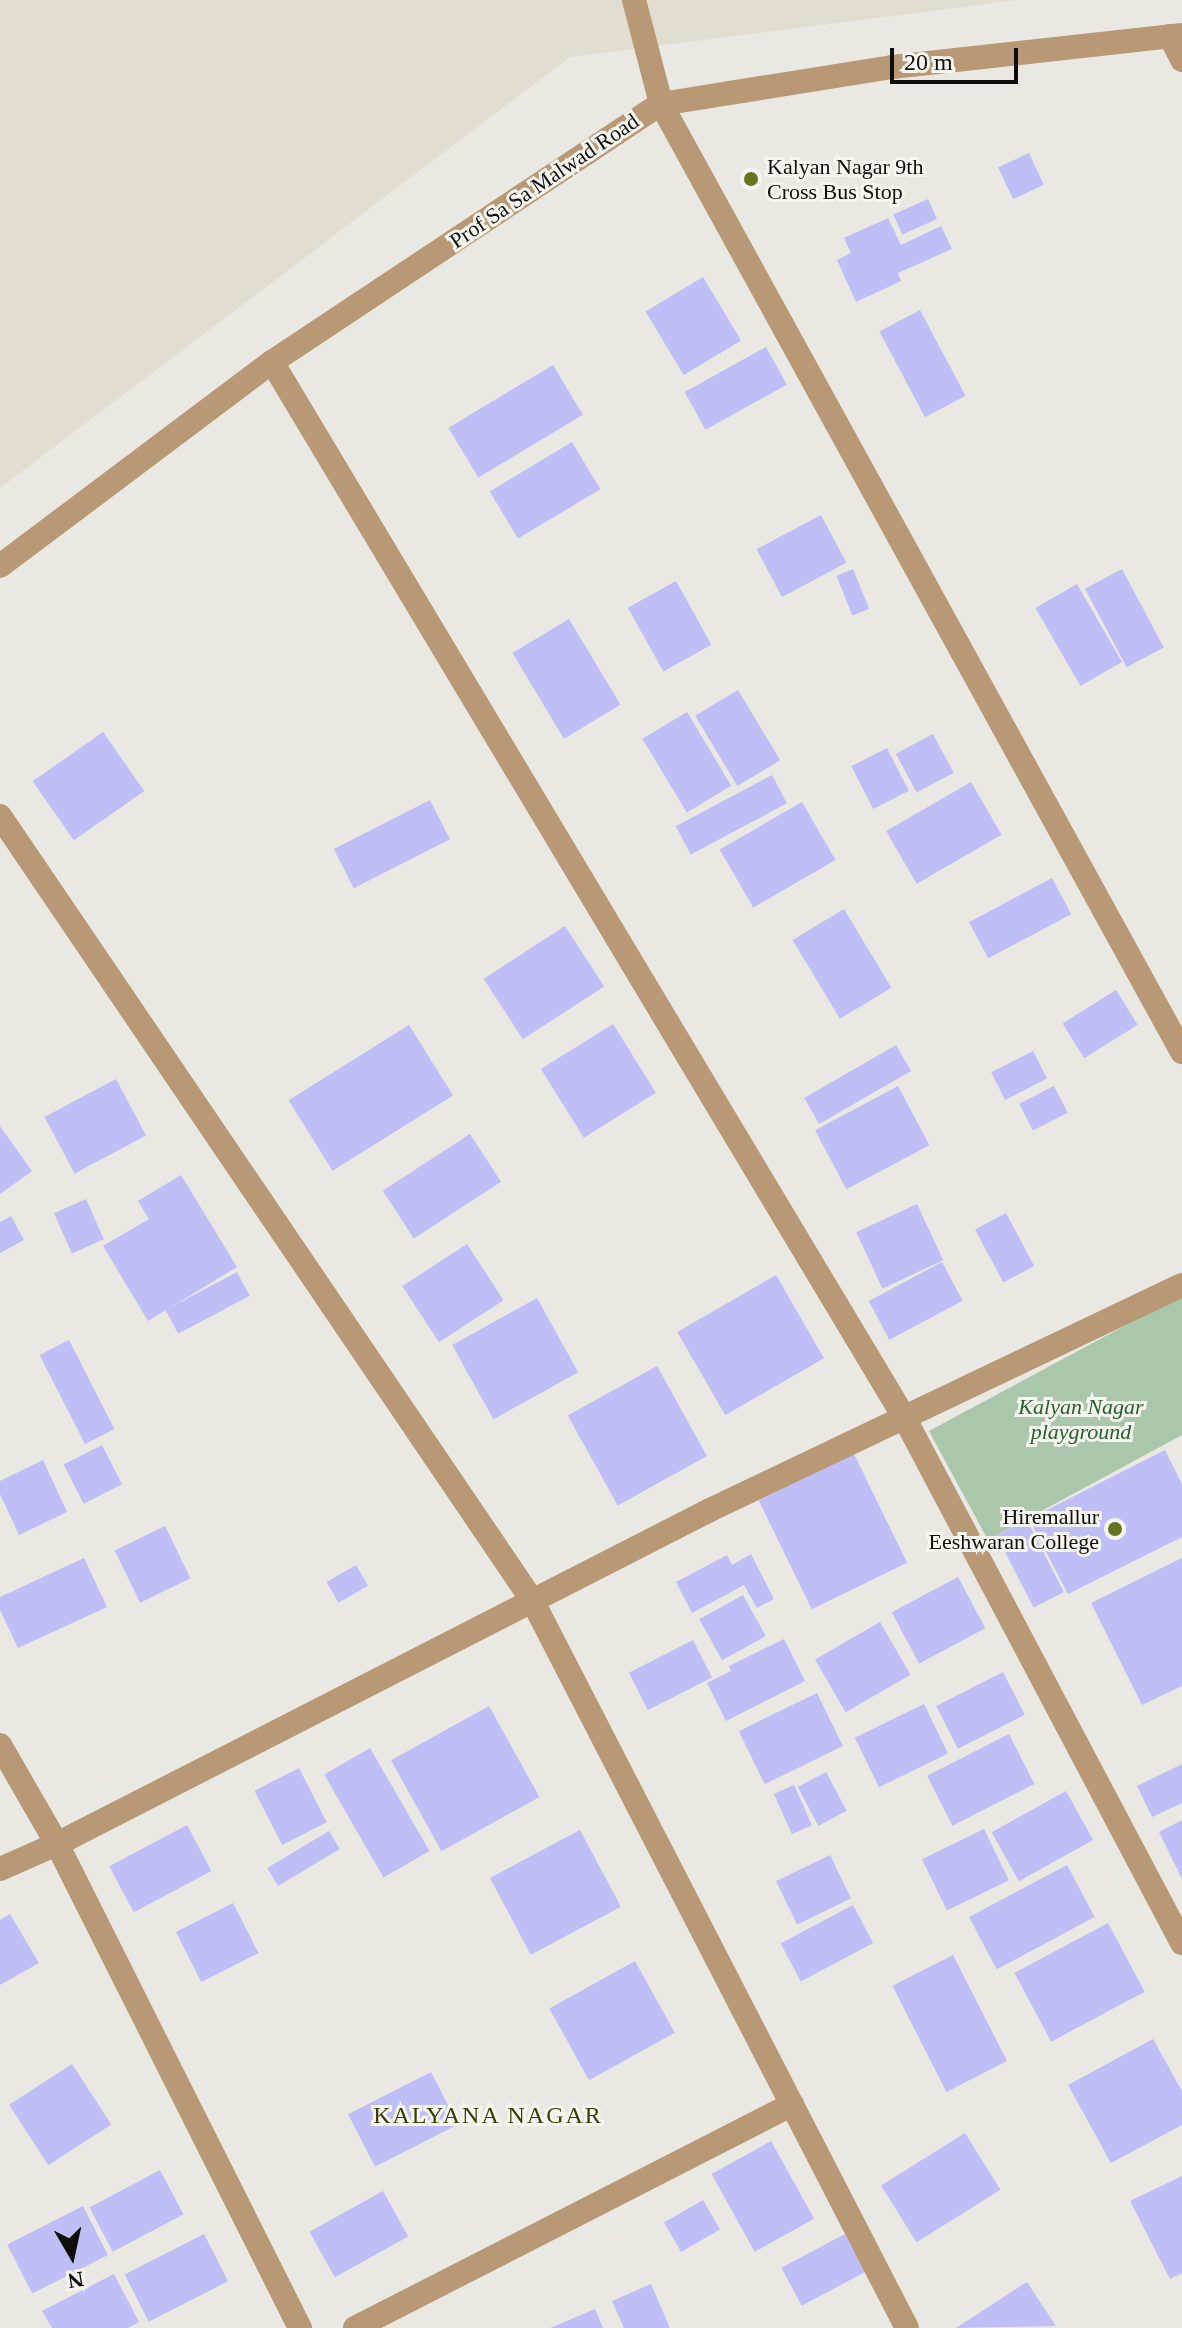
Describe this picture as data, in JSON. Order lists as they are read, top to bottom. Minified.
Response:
{"streets":{"street":["Prof Sa Sa Malwad Road"]},"districts":["KALYANA NAGAR"],"parks":["Kalyan Nagar playground"],"places":["Kalyan Nagar 9th Cross Bus Stop","Hiremallur Eeshwaran College"],"scale_bar":"20 m","north":"bottom"}
